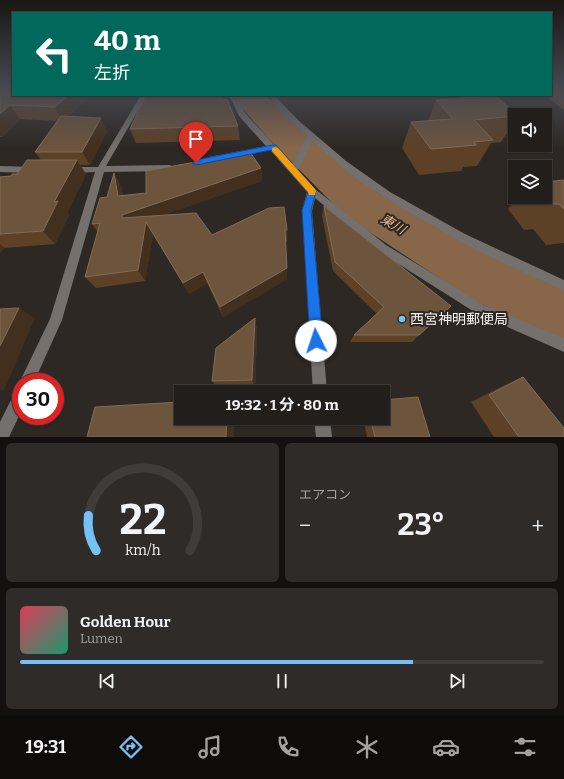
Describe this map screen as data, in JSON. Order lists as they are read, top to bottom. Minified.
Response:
{"water":["東川"],"places":["西宮神明郵便局"],"page":{"turn":["40 m","左折"],"limit":"30","trip":"19:32 · 1 分 · 80 m","tile":"エアコン","heat":["−","23°","+"],"song":["Golden Hour","Lumen"],"tabs":"19:31","gauge":["22","km/h"]}}
